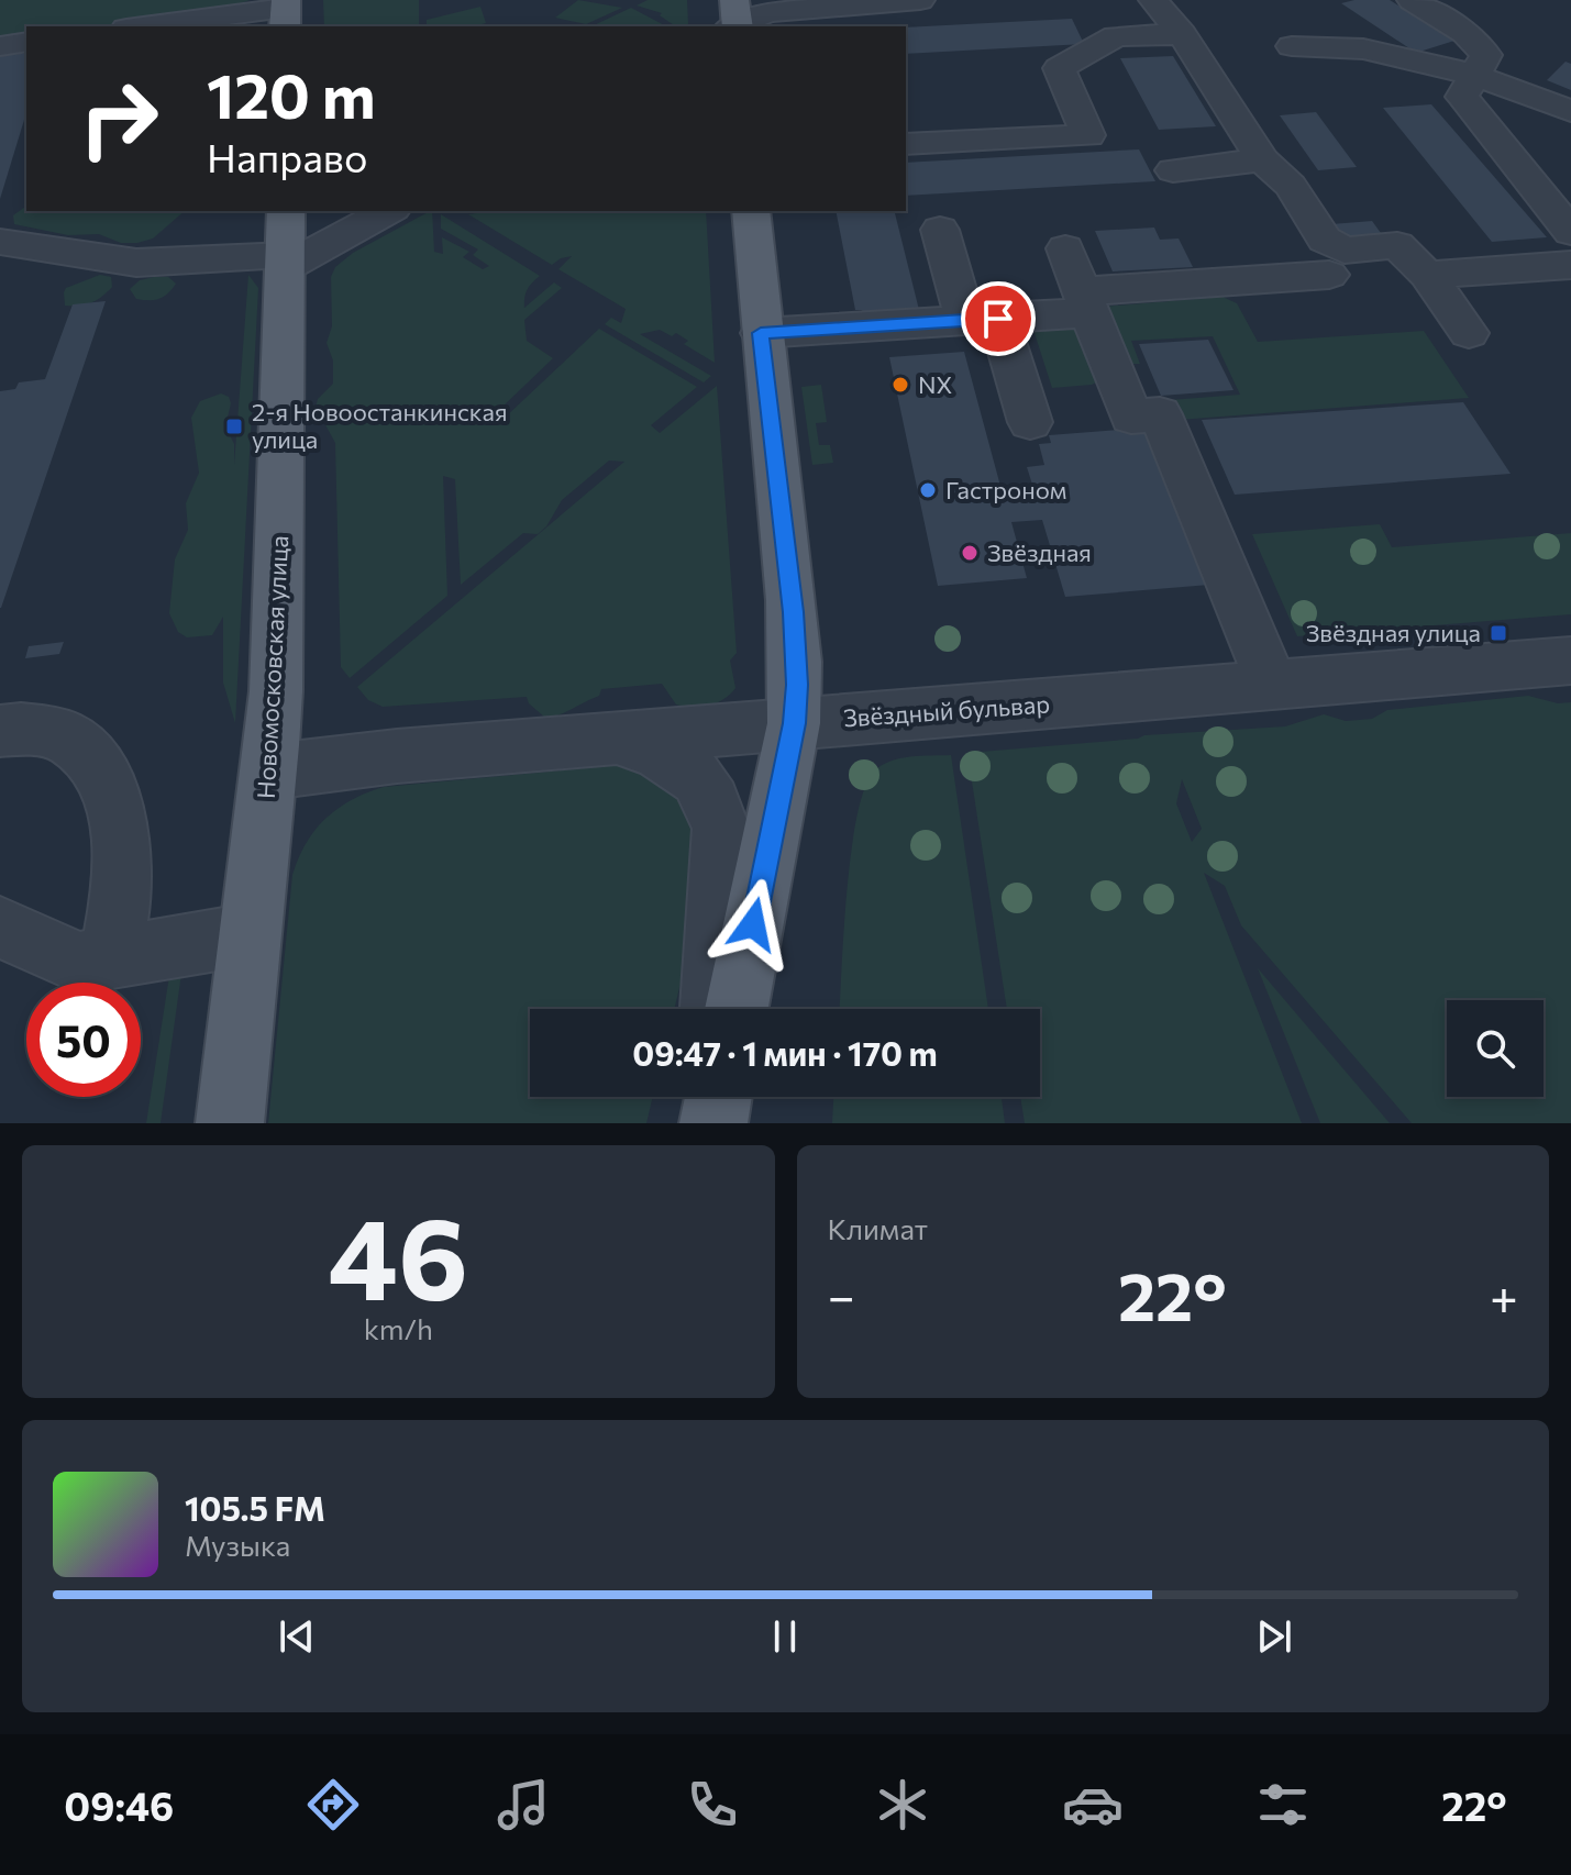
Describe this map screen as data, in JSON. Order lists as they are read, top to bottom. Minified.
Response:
{"streets":{"main road":["Новомосковская улица"],"street":["Звёздный бульвар"]},"crossings":[["Новомосковская улица","Звёздный бульвар"]],"places":{"other":["NX","Гастроном","Звёздная"],"transit":["2-я Новоостанкинская улица","Звёздная улица"]},"page":{"turn":["120 m","Направо"],"limit":"50","trip":"09:47 · 1 мин · 170 m","tile":[["46","km/h"],"Климат"],"heat":["−","22°","+"],"song":["105.5 FM","Музыка"],"tabs":["09:46","22°"]}}
